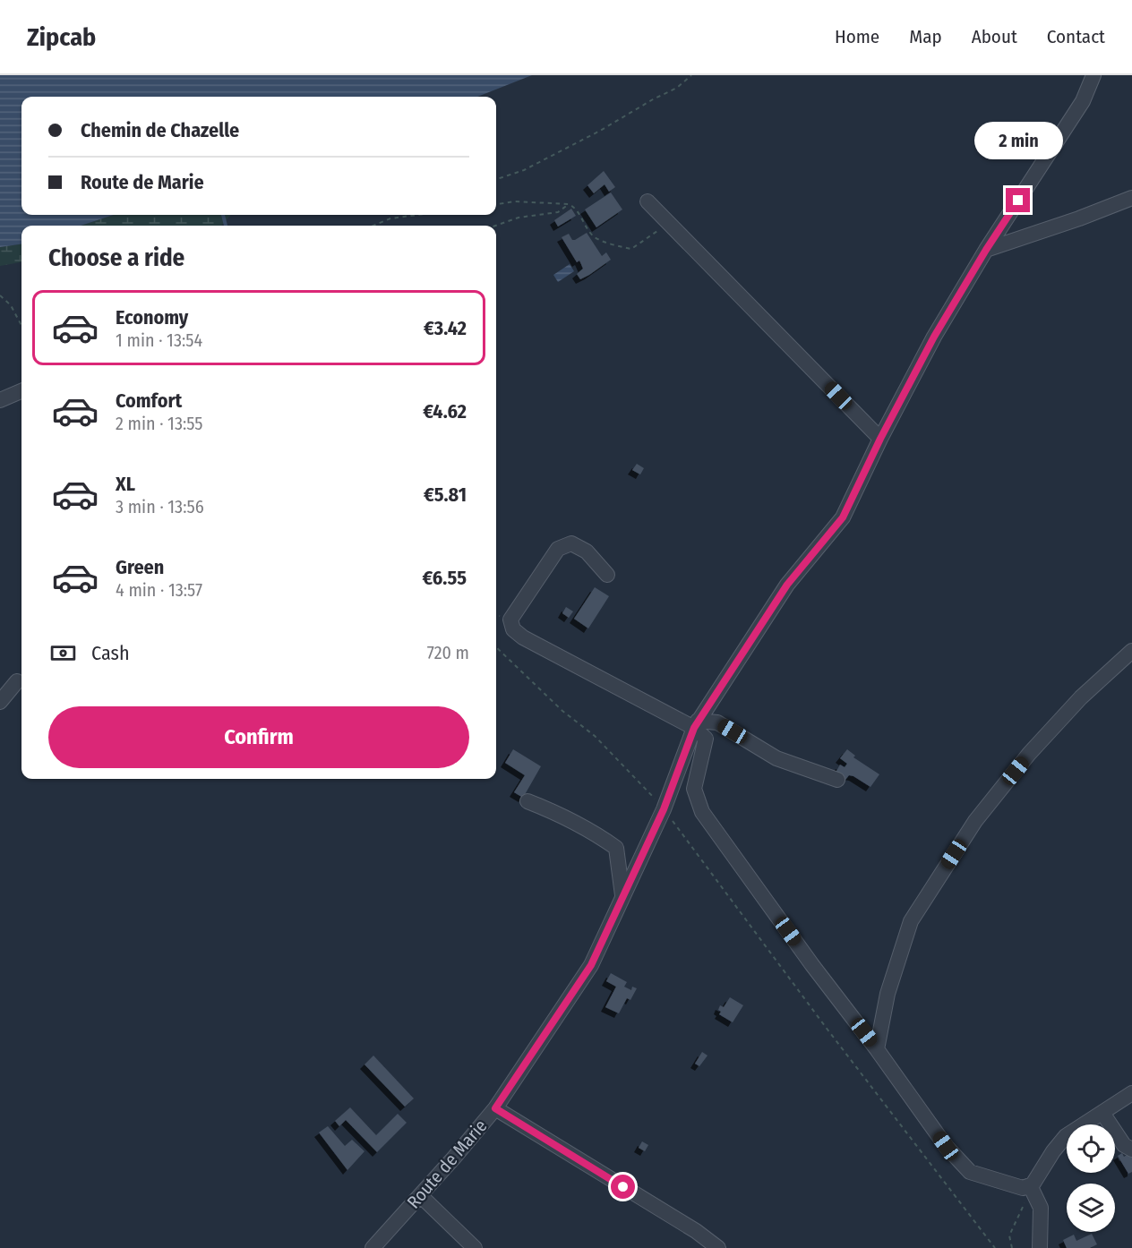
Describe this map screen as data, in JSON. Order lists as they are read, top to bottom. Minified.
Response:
{"streets":{"street":["Route de Marie"]},"page":{"header":"Zipcab","nav":["Home","Map","About","Contact"],"banner":["Chemin de Chazelle","Route de Marie"],"bubble":"2 min","heading":"Choose a ride","list":[{"name":"Economy","note":"1 min · 13:54","value":"€3.42"},{"name":"Comfort","note":"2 min · 13:55","value":"€4.62"},{"name":"XL","note":"3 min · 13:56","value":"€5.81"},{"name":"Green","note":"4 min · 13:57","value":"€6.55"}],"pay":["Cash","720 m"],"buttons":"Confirm"}}
